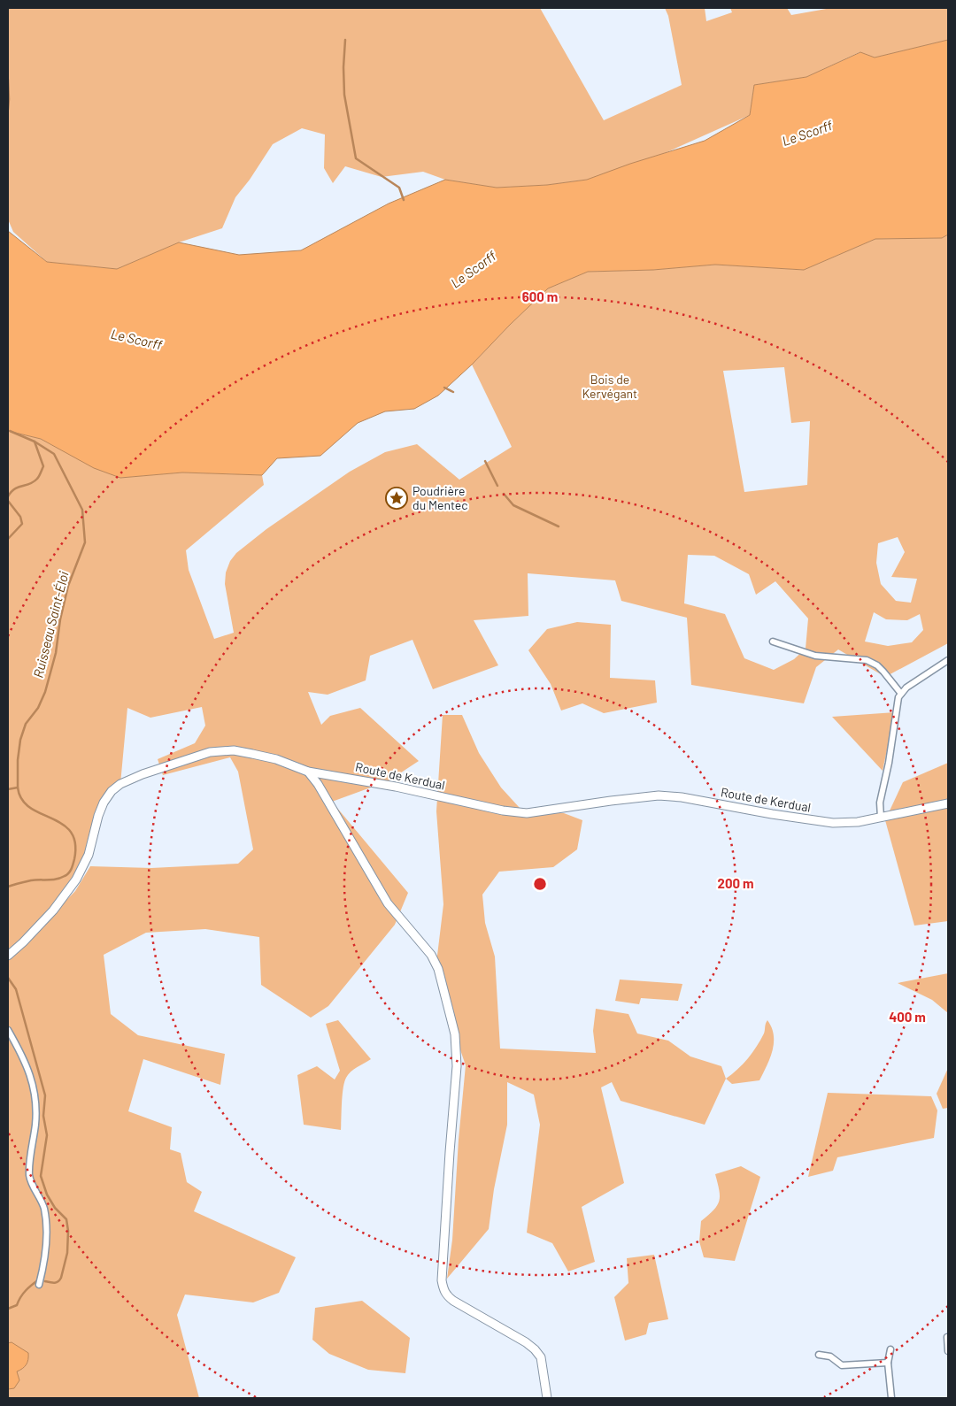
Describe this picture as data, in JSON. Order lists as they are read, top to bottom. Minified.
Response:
{"streets":{"street":["Route de Kerdual"]},"water":["Le Scorff","Ruisseau Saint-Éloi"],"parks":["Bois de Kervégant"],"places":{"place":["Poudrière du Mentec"]},"rings":["600 m","200 m","400 m"]}
